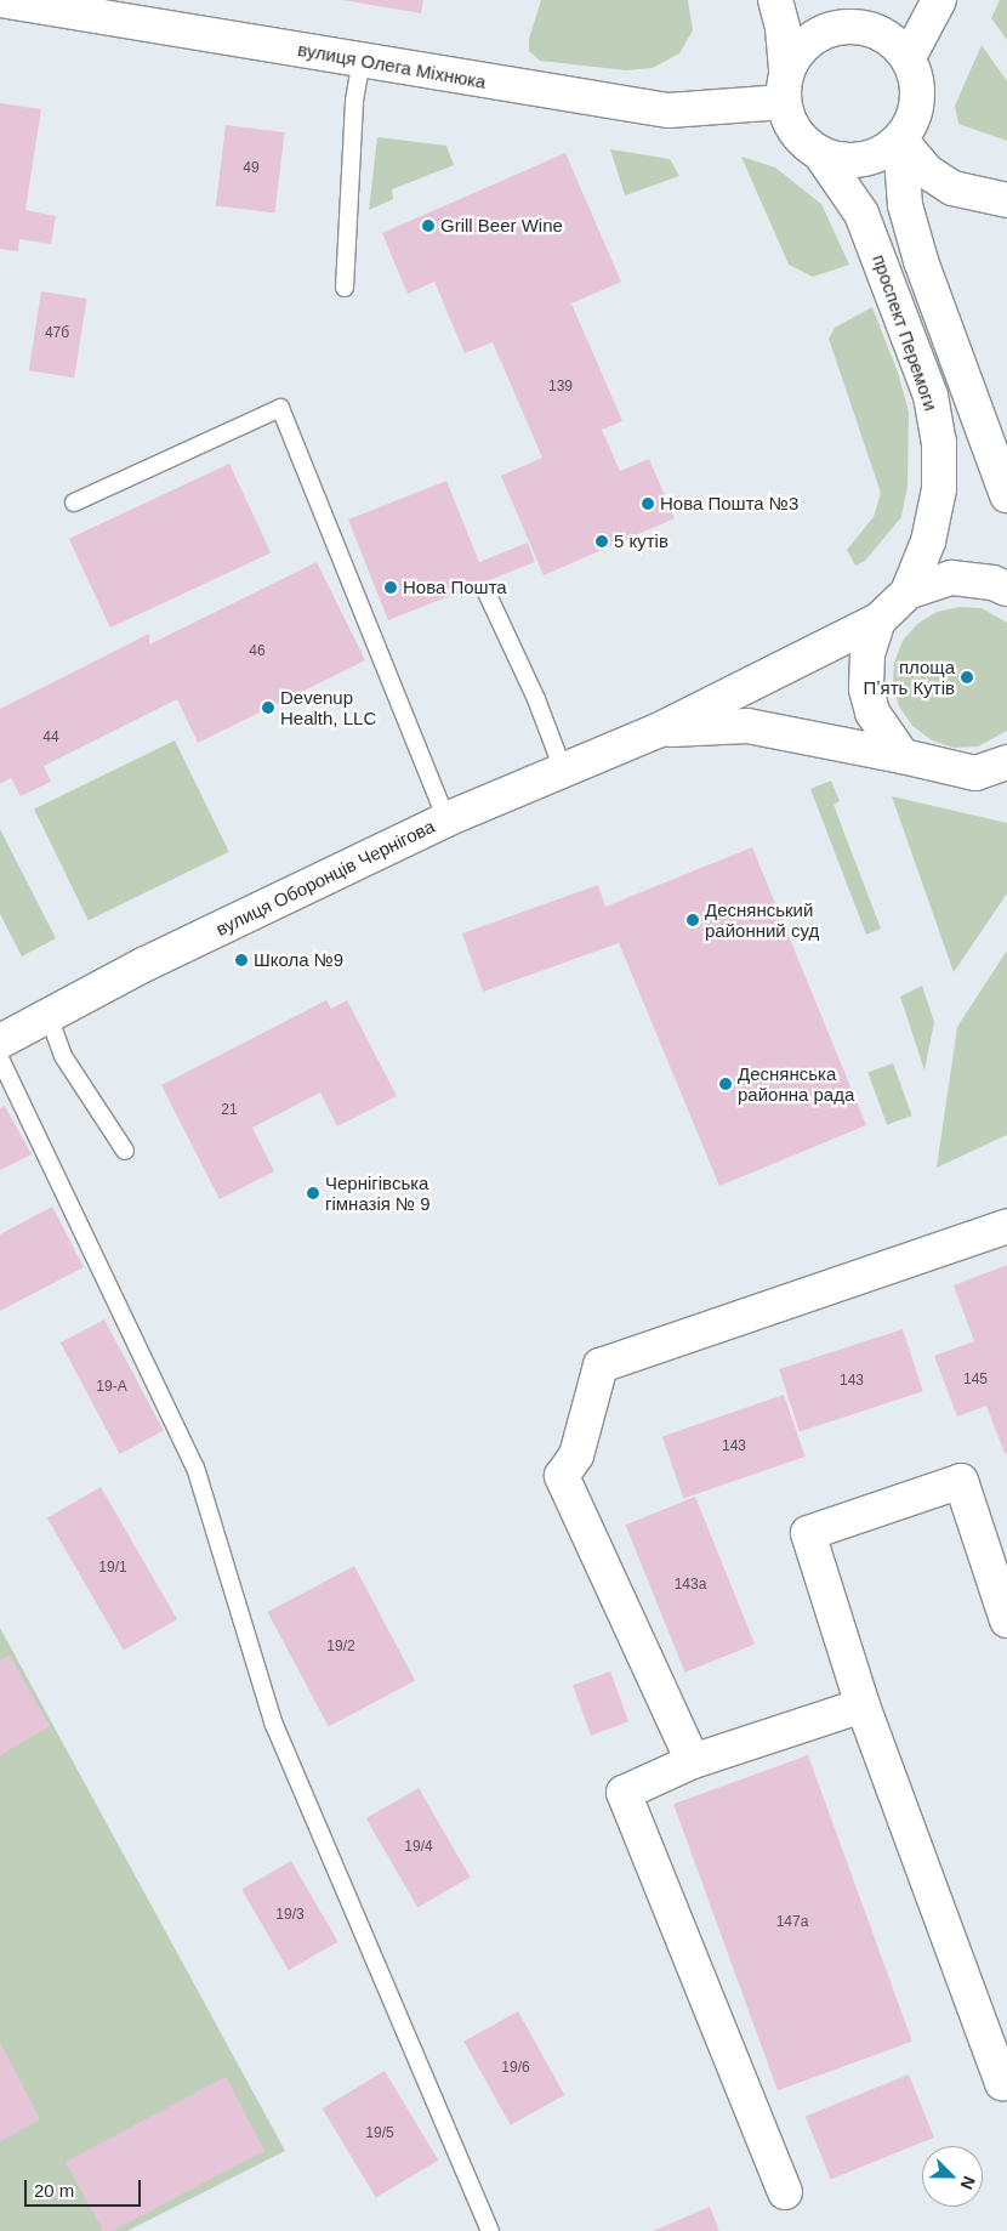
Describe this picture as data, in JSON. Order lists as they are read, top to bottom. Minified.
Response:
{"streets":{"street":["вулиця Олега Міхнюка","проспект Перемоги","вулиця Оборонців Чернігова"]},"crossings":[["вулиця Олега Міхнюка","проспект Перемоги"]],"places":["Grill Beer Wine","Нова Пошта №3","5 кутів","Нова Пошта","площа Пʼять Кутів","Devenup Health, LLC","Деснянський районний суд","Школа №9","Деснянська районна рада","Чернігівська гімназія № 9"],"house_numbers":["49","47б","139","46","44","21","145","143","19-А","143","19/1","143а","19/2","19/4","19/3","147а","19/6","19/5"],"scale_bar":"20 m","north":"bottom right"}
